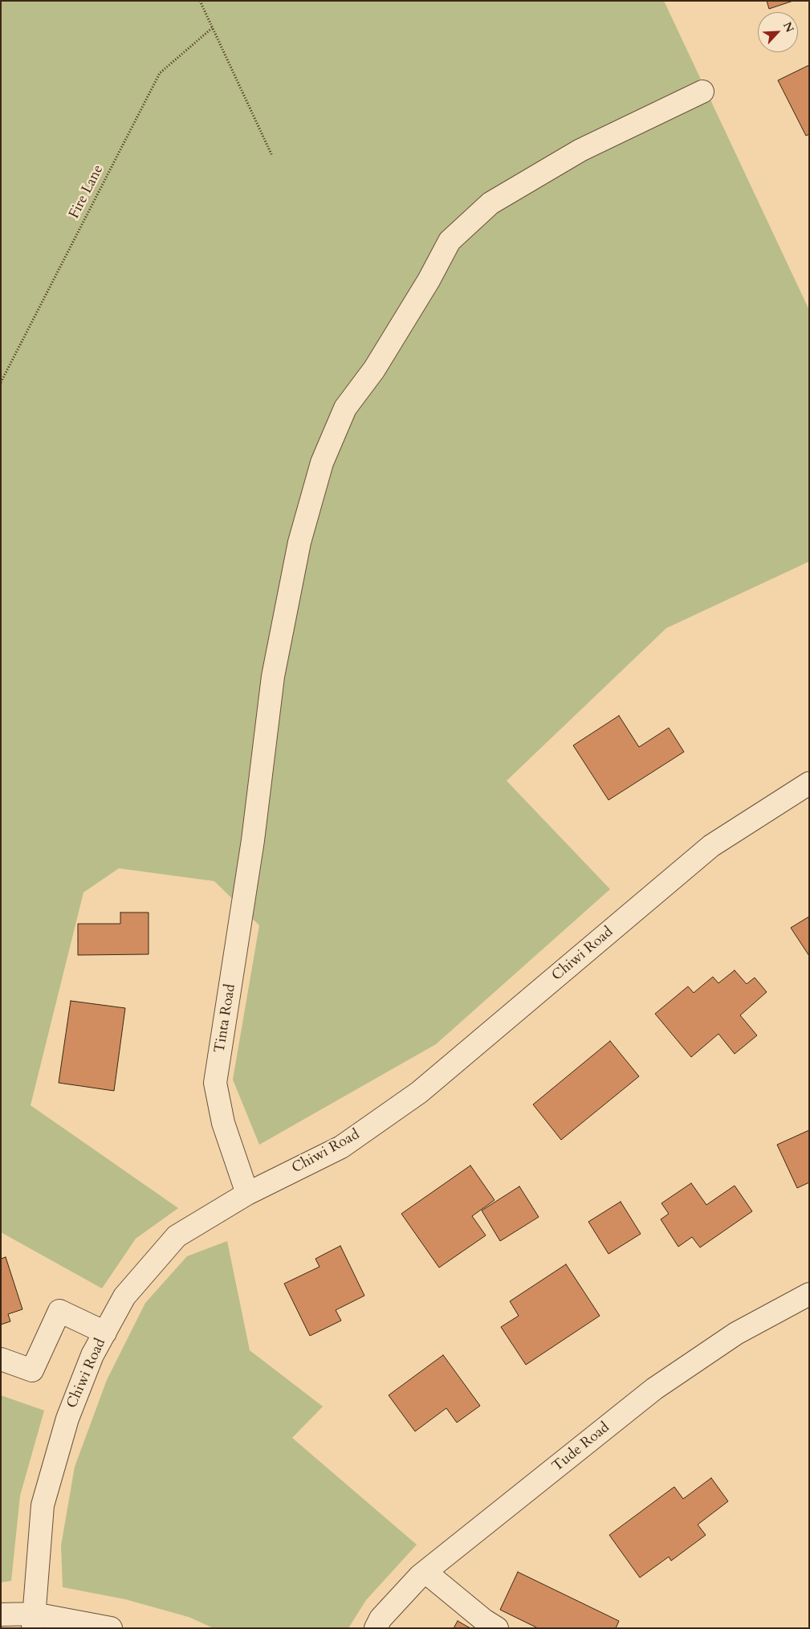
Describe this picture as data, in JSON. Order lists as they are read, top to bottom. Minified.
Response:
{"streets":{"street":["Chiwi Road","Tinta Road","Tude Road"],"path":["Fire Lane"]},"crossings":[["Chiwi Road","Tinta Road"]],"north":"top right"}
